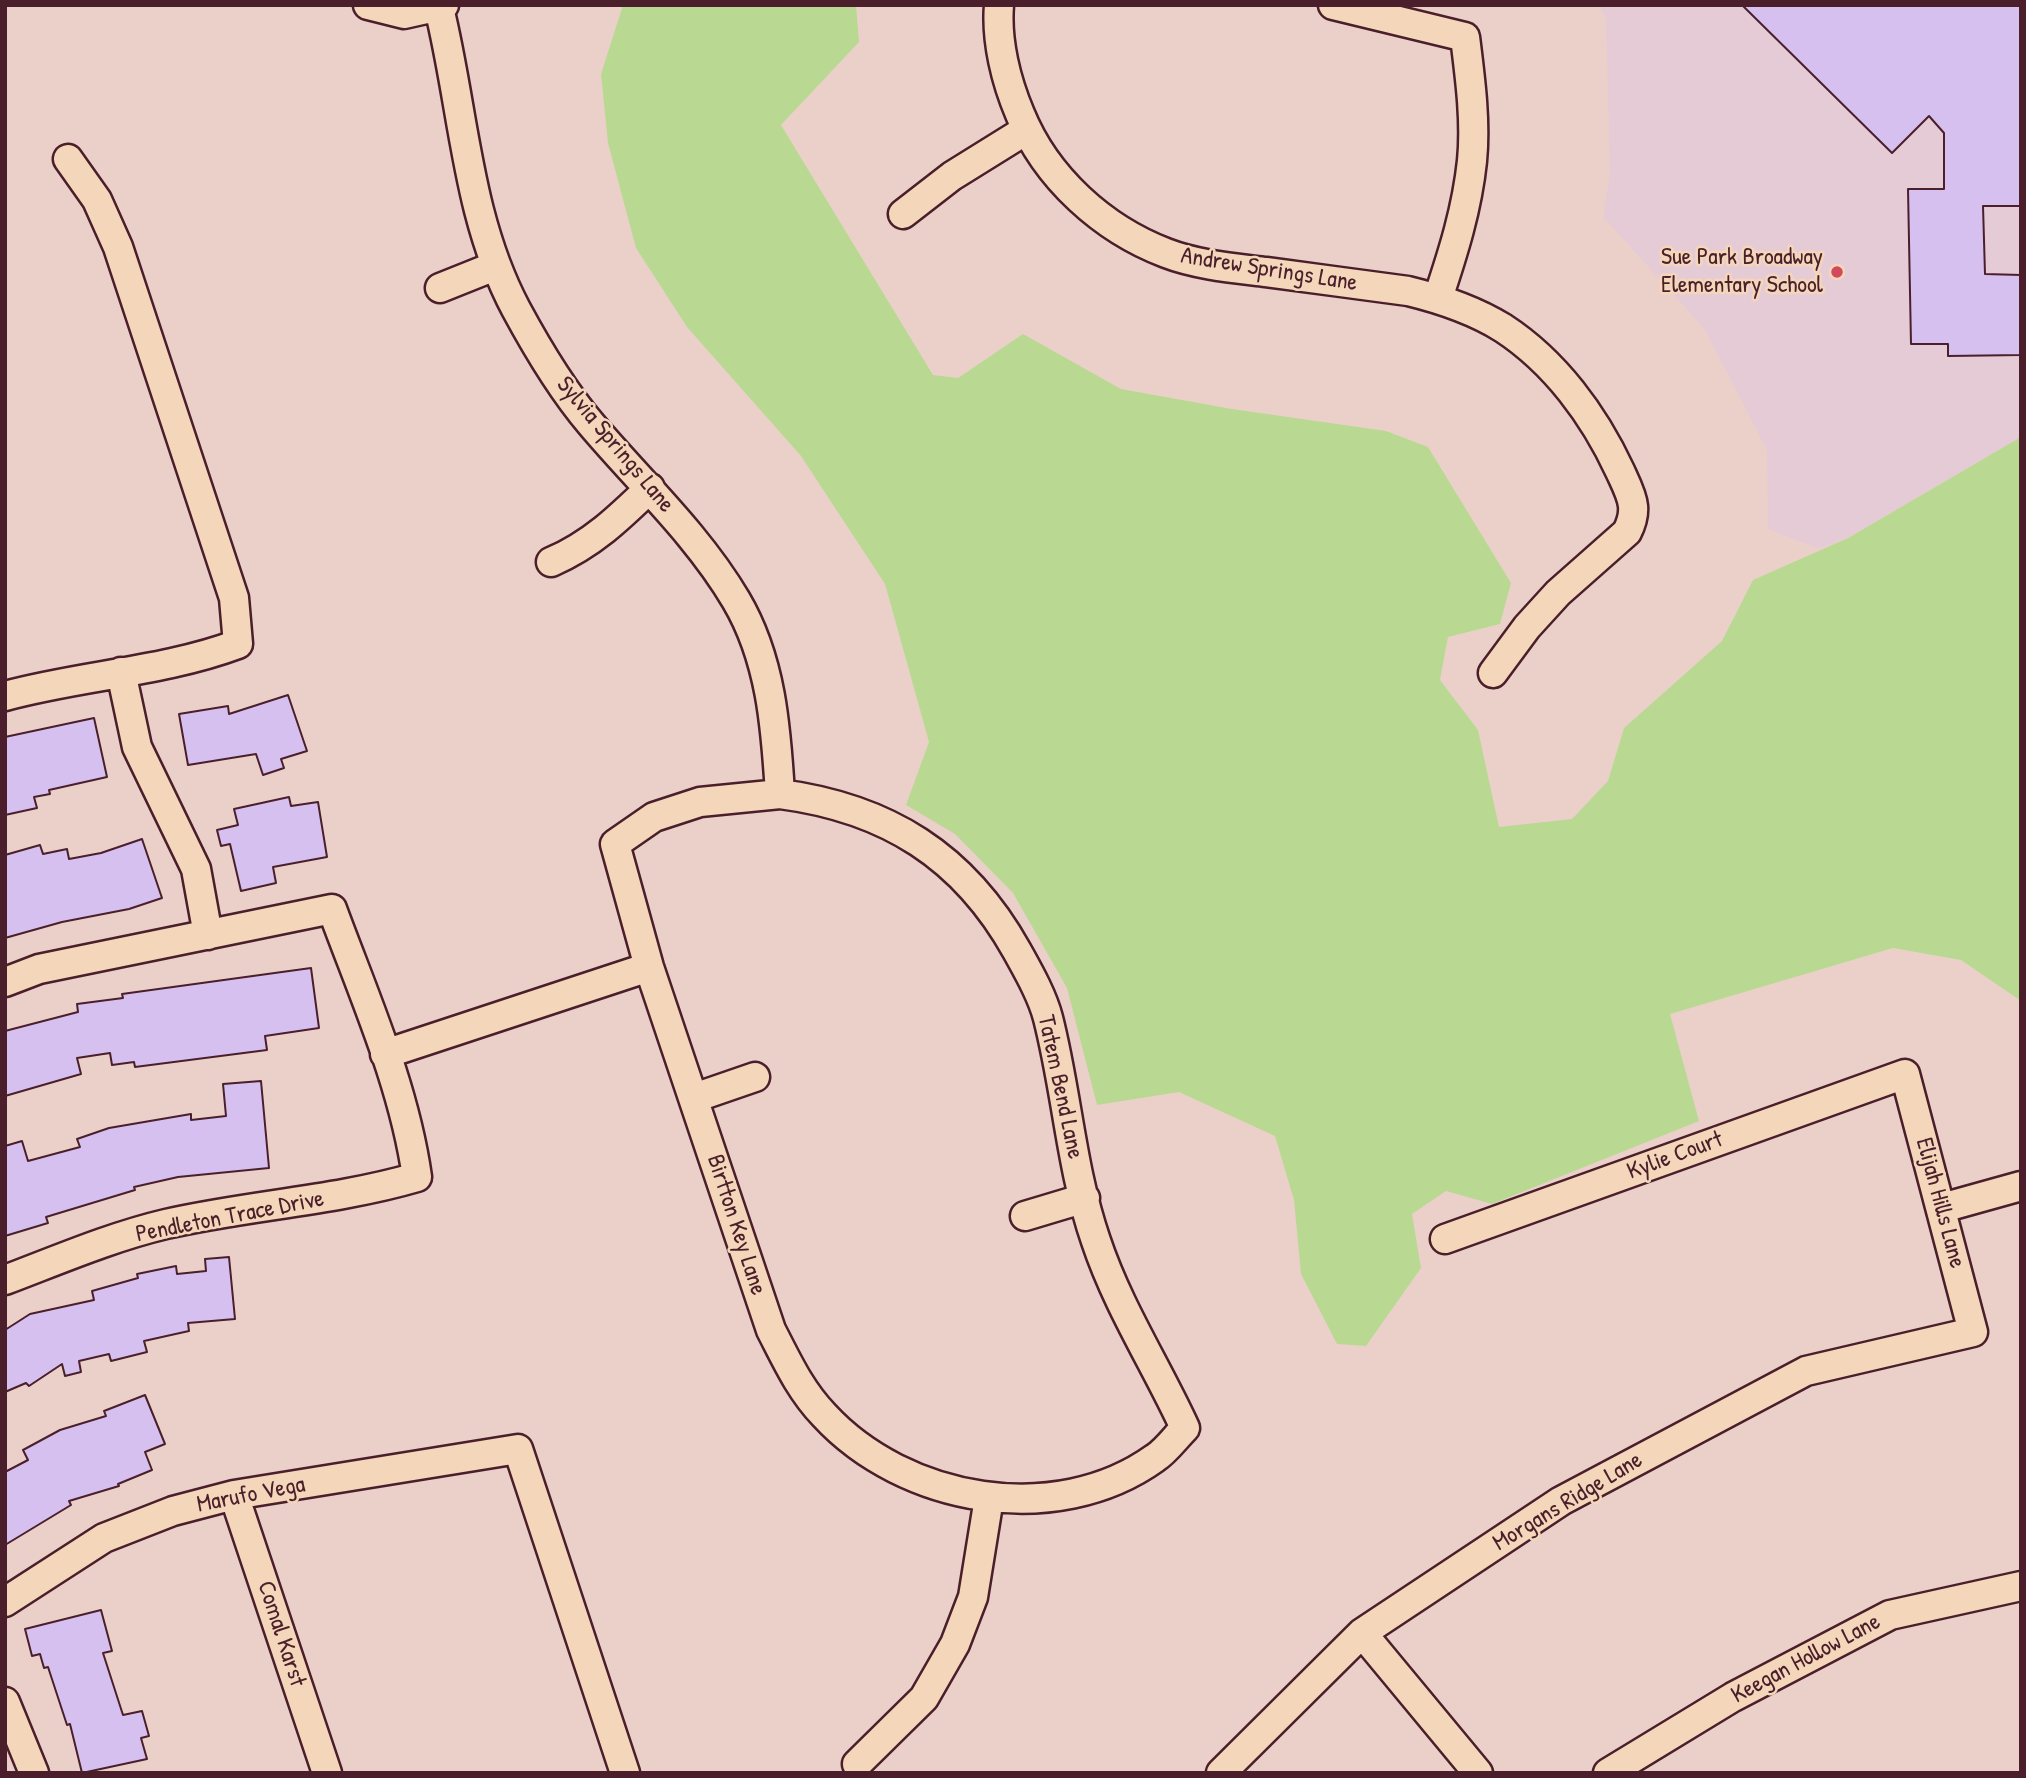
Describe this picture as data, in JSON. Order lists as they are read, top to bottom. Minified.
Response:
{"streets":{"street":["Andrew Springs Lane","Sylvia Springs Lane","Tatem Bend Lane","Kylie Court","Elijah Hills Lane","Pendleton Trace Drive","Birtton Key Lane","Marufo Vega","Morgans Ridge Lane","Comal Karst","Keegan Hollow Lane"]},"crossings":[["Sylvia Springs Lane","Tatem Bend Lane"],["Tatem Bend Lane","Birtton Key Lane"],["Kylie Court","Elijah Hills Lane"],["Elijah Hills Lane","Morgans Ridge Lane"],["Marufo Vega","Comal Karst"]],"places":["Sue Park Broadway Elementary School"]}
